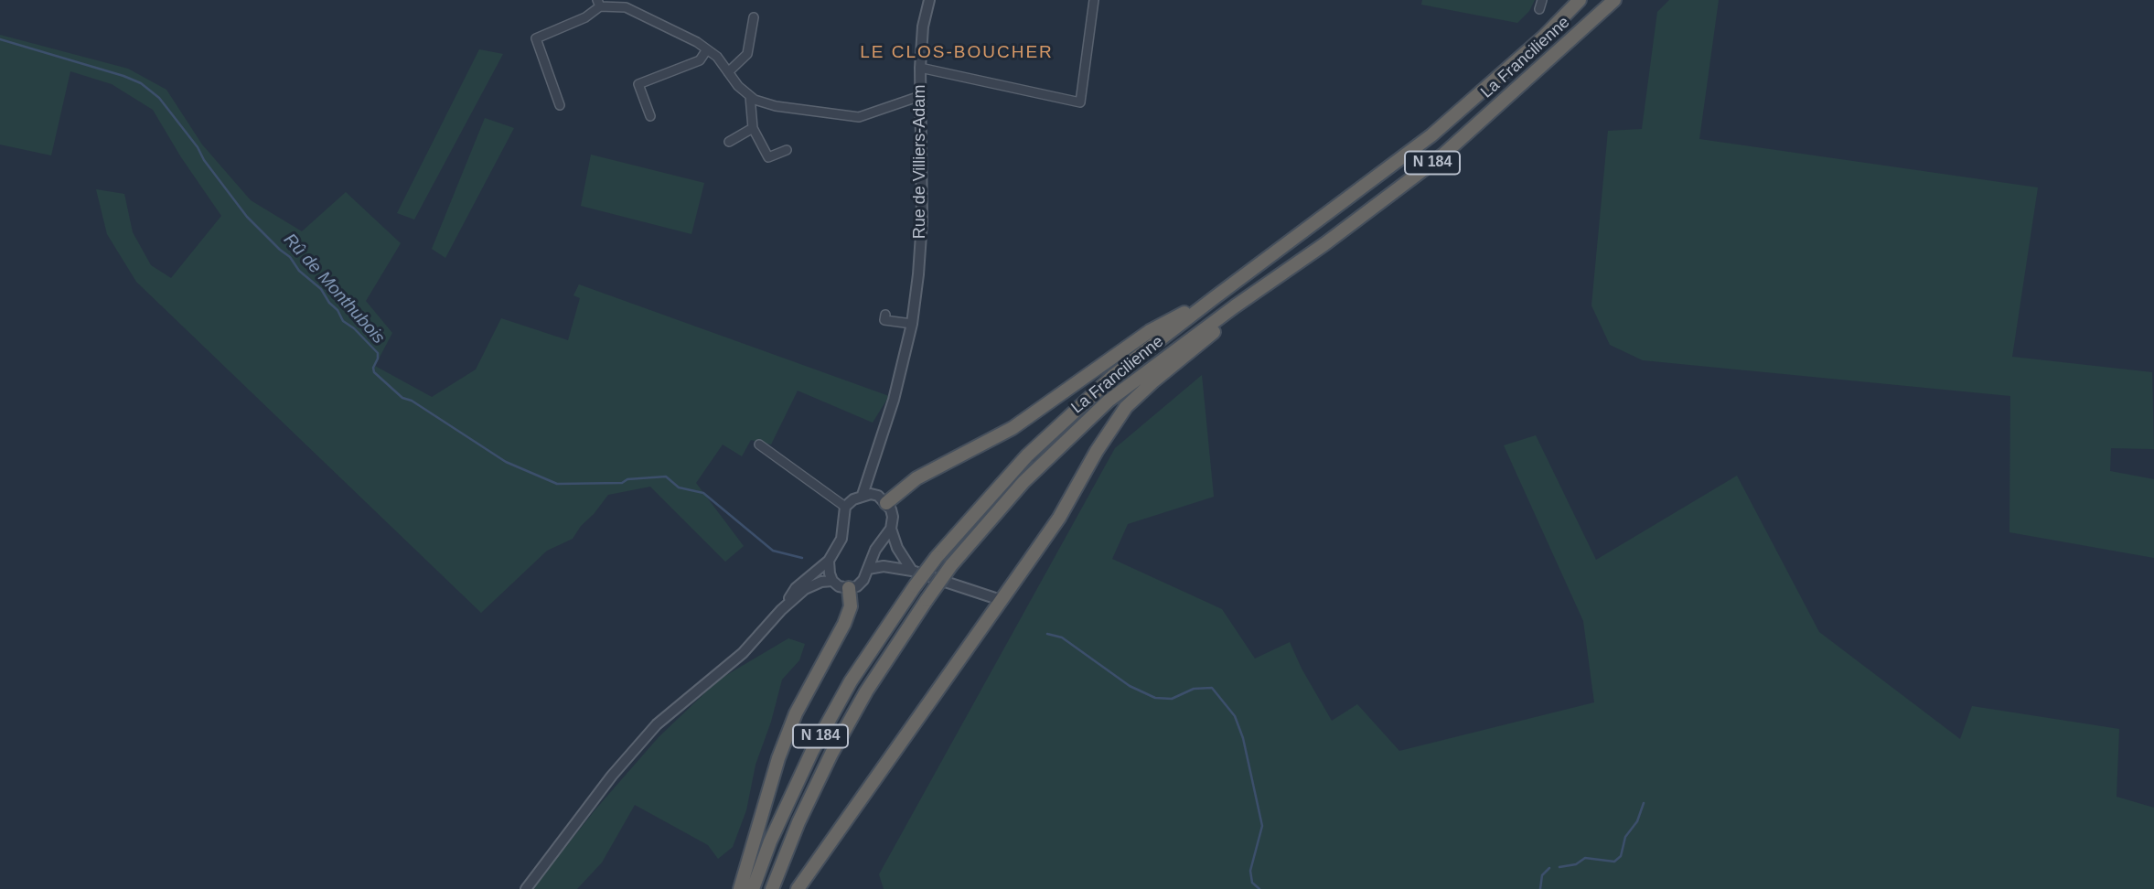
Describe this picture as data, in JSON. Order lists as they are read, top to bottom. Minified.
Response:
{"streets":{"highway":["La Francilienne","N 184"],"street":["Rue de Villiers-Adam"]},"districts":["LE CLOS-BOUCHER"],"water":["Rû de Monthubois"]}
